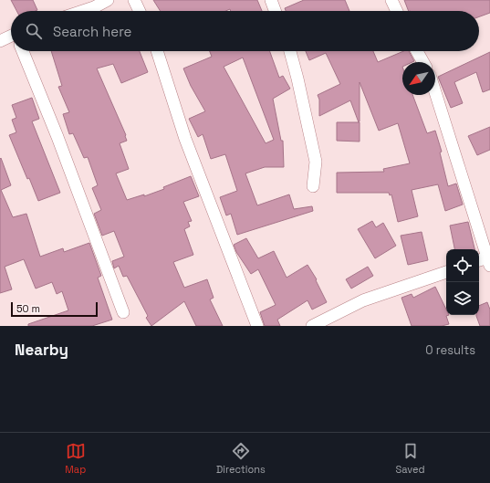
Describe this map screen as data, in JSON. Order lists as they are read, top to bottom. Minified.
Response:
{"scale_bar":"50 m","north":"bottom left","page":{"search":"Search here","scale":"50 m","heading":["Nearby","0 results"],"nav":["Map","Directions","Saved"]}}
